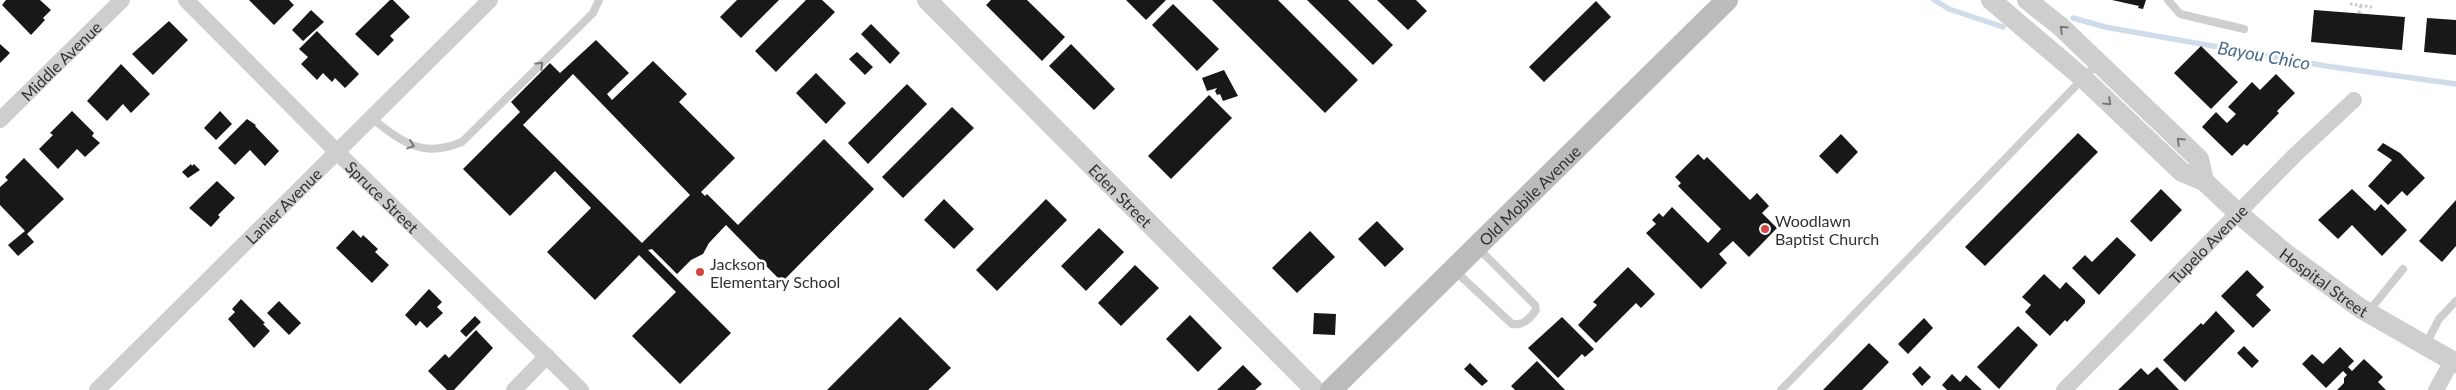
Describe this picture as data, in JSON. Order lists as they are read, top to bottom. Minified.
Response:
{"streets":{"main road":["Old Mobile Avenue"],"street":["Middle Avenue","Eden Street","Spruce Street","Lanier Avenue","Tupelo Avenue","Hospital Street"]},"crossings":[["Spruce Street","Lanier Avenue"],["Tupelo Avenue","Hospital Street"]],"water":["Bayou Chico"],"places":["Woodlawn Baptist Church","Jackson Elementary School"]}
